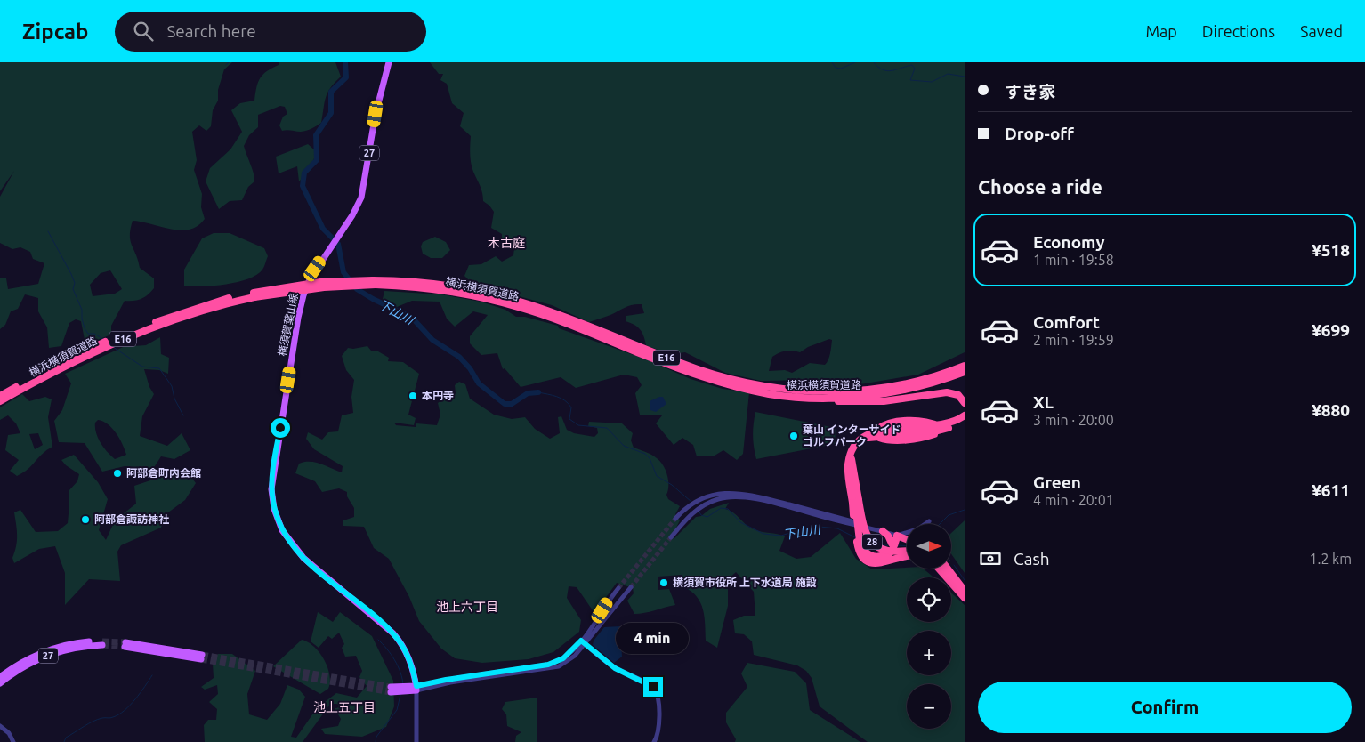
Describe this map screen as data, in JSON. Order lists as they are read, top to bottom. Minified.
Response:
{"streets":{"highway":["横浜横須賀道路","E16","28"],"main road":["27","横須賀葉山線"]},"districts":["木古庭","池上六丁目","池上五丁目"],"water":["下山川"],"places":["本円寺","葉山 インターサイド ゴルフパーク","阿部倉町内会館","阿部倉諏訪神社","横須賀市役所 上下水道局 施設"],"north":"right","page":{"header":"Zipcab","search":"Search here","nav":["Map","Directions","Saved"],"banner":["すき家","Drop-off"],"heading":"Choose a ride","list":[{"name":"Economy","note":"1 min · 19:58","value":"¥518"},{"name":"Comfort","note":"2 min · 19:59","value":"¥699"},{"name":"XL","note":"3 min · 20:00","value":"¥880"},{"name":"Green","note":"4 min · 20:01","value":"¥611"}],"map_buttons":["+","−"],"pay":["Cash","1.2 km"],"bubble":"4 min","buttons":"Confirm"}}
